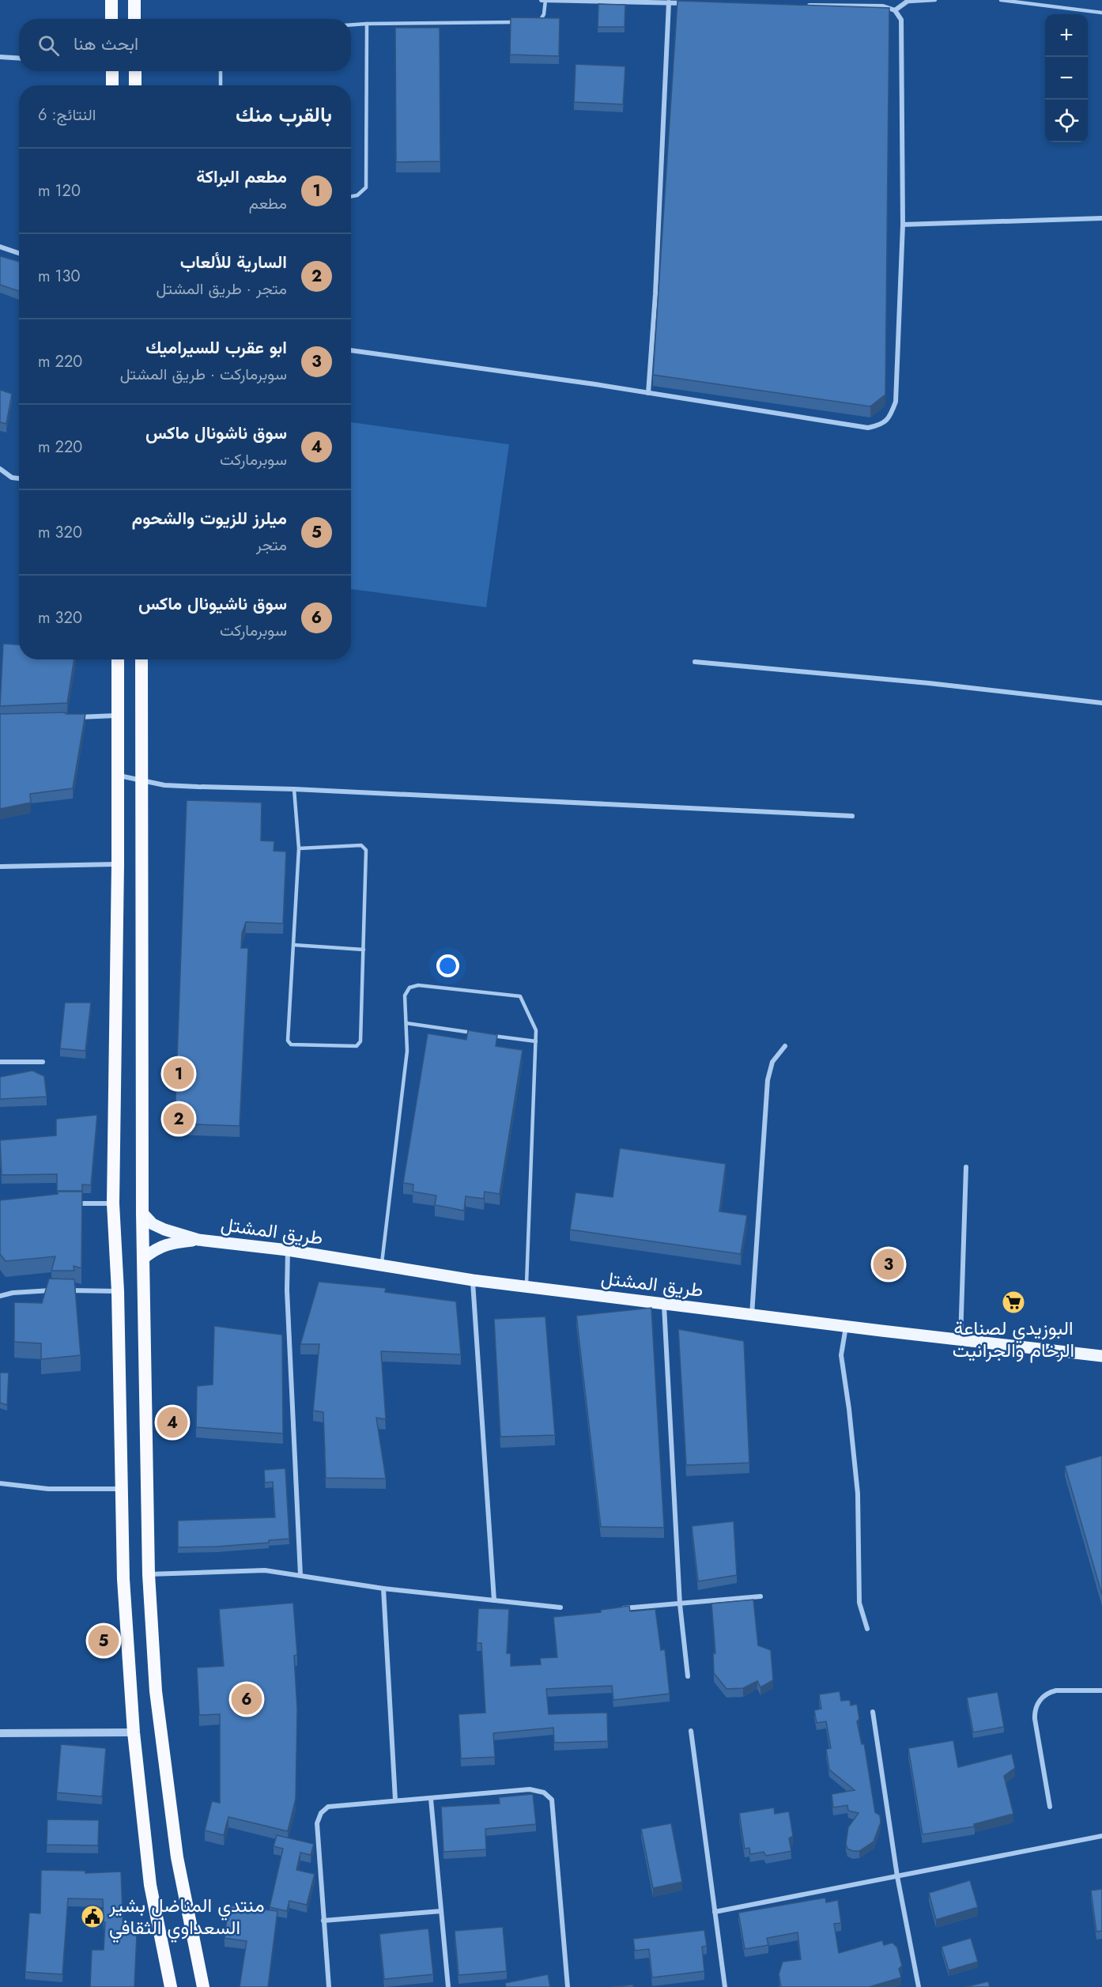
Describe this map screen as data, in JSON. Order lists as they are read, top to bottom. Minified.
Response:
{"streets":{"main road":["طريق المشتل"]},"places":{"supermarket":["البوزيدي لصناعة الرخام والجرانيت"],"public building":["منتدي المناضل بشير السعداوي الثقافي"]},"page":{"map_buttons":["+","−"],"search":"ابحث هنا","heading":["بالقرب منك","النتائج: 6"],"list":[{"mark":"1","name":"مطعم البراكة","note":"مطعم","value":"120 m"},{"mark":"2","name":"السارية للألعاب","note":"متجر · طريق المشتل","value":"130 m"},{"mark":"3","name":"ابو عقرب للسيراميك","note":"سوبرماركت · طريق المشتل","value":"220 m"},{"mark":"4","name":"سوق ناشونال ماكس","note":"سوبرماركت","value":"220 m"},{"mark":"5","name":"ميلرز للزيوت والشحوم","note":"متجر","value":"320 m"},{"mark":"6","name":"سوق ناشيونال ماكس","note":"سوبرماركت","value":"320 m"}],"pins":["1","2","3","4","5","6"]}}
